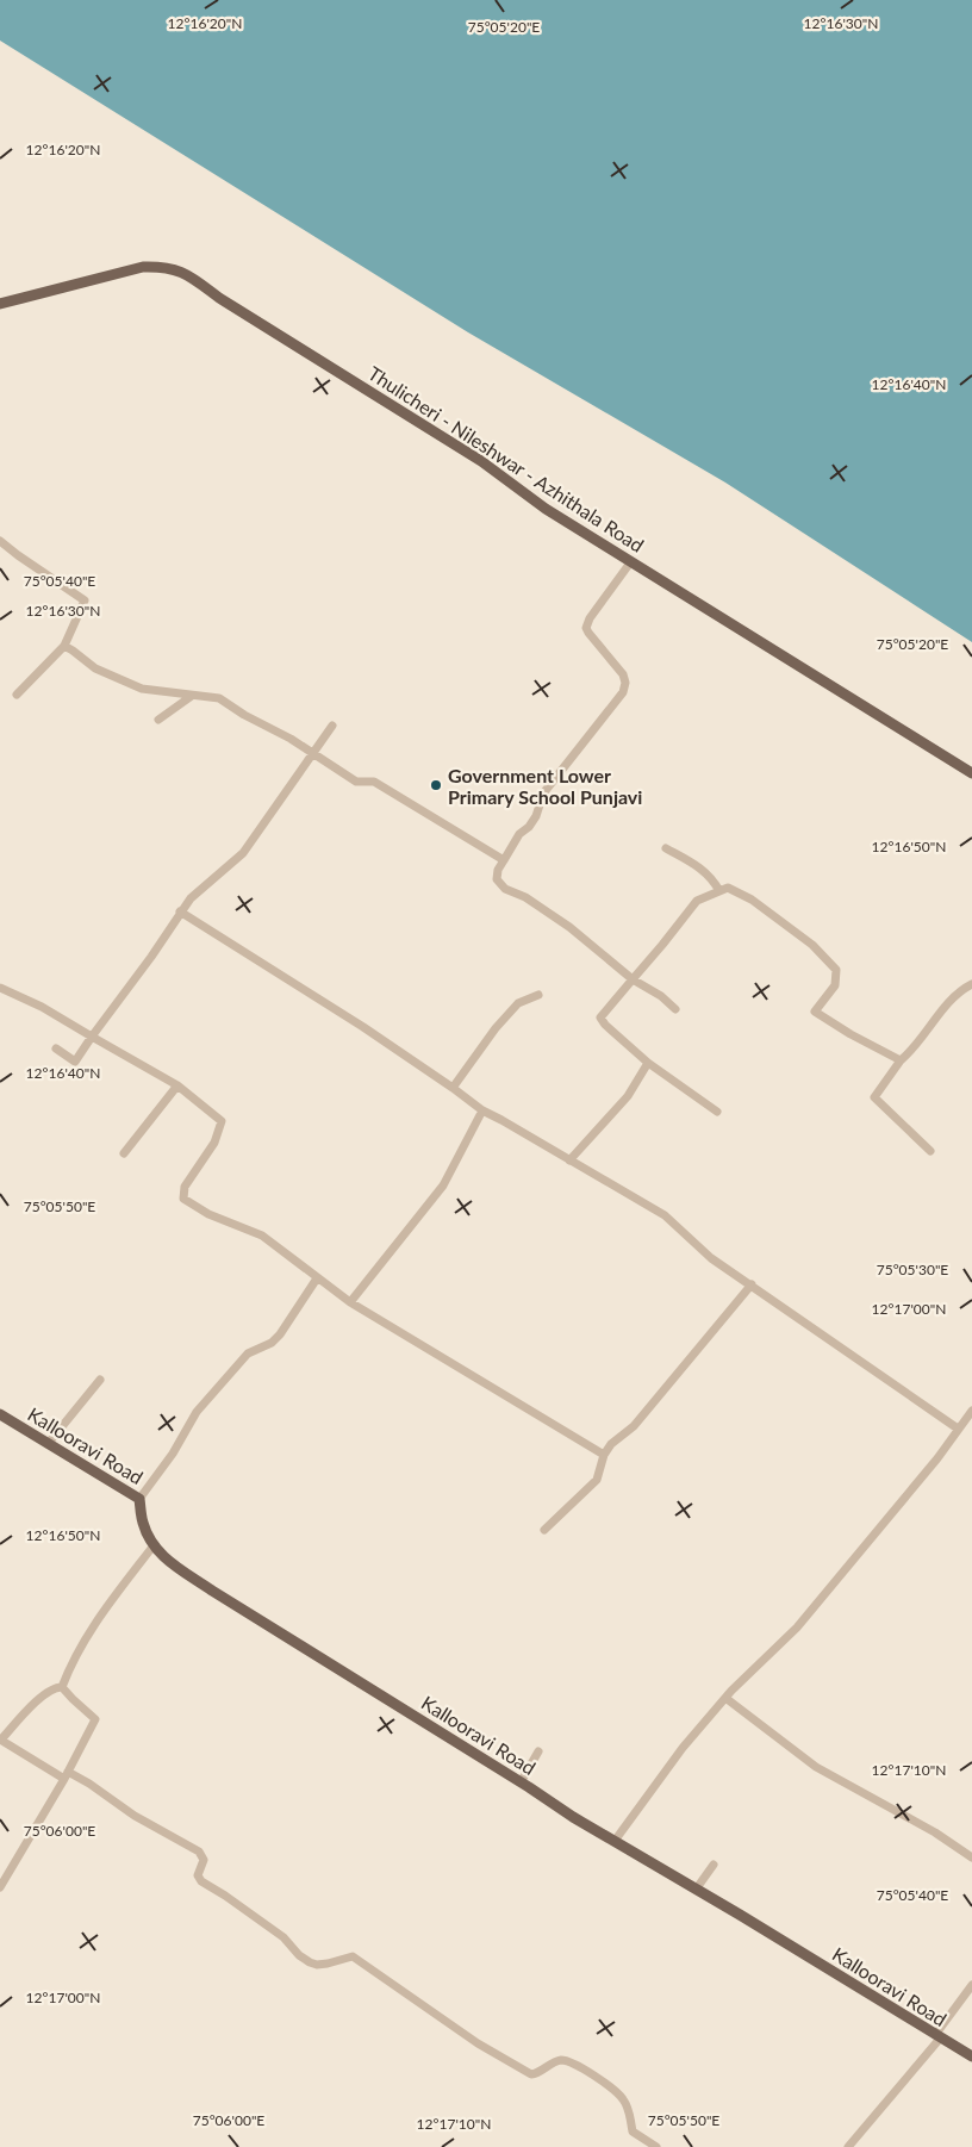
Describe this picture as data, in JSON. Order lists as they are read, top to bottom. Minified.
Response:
{"streets":{"main road":["Thulicheri - Nileshwar - Azhithala Road","Kallooravi Road"]},"places":["Government Lower Primary School Punjavi"],"coordinates":["12°16'20\"N","12°16'30\"N","75°05'20\"E","12°16'40\"N","75°05'40\"E","12°16'50\"N","75°05'50\"E","75°05'30\"E","12°17'00\"N","12°17'10\"N","75°06'00\"E"]}
